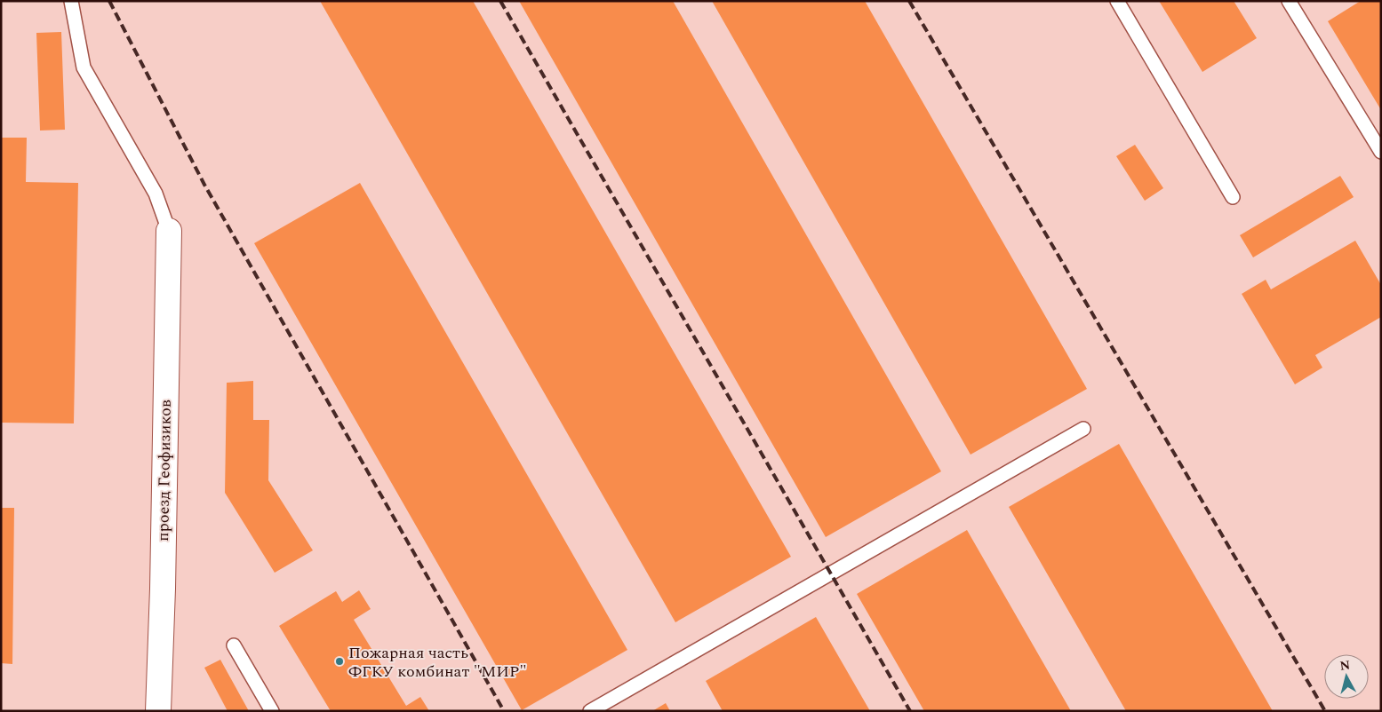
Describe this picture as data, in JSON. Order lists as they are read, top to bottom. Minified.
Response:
{"streets":{"street":["проезд Геофизиков"]},"places":["Пожарная часть ФГКУ комбинат \"МИР\""],"north":"top"}
